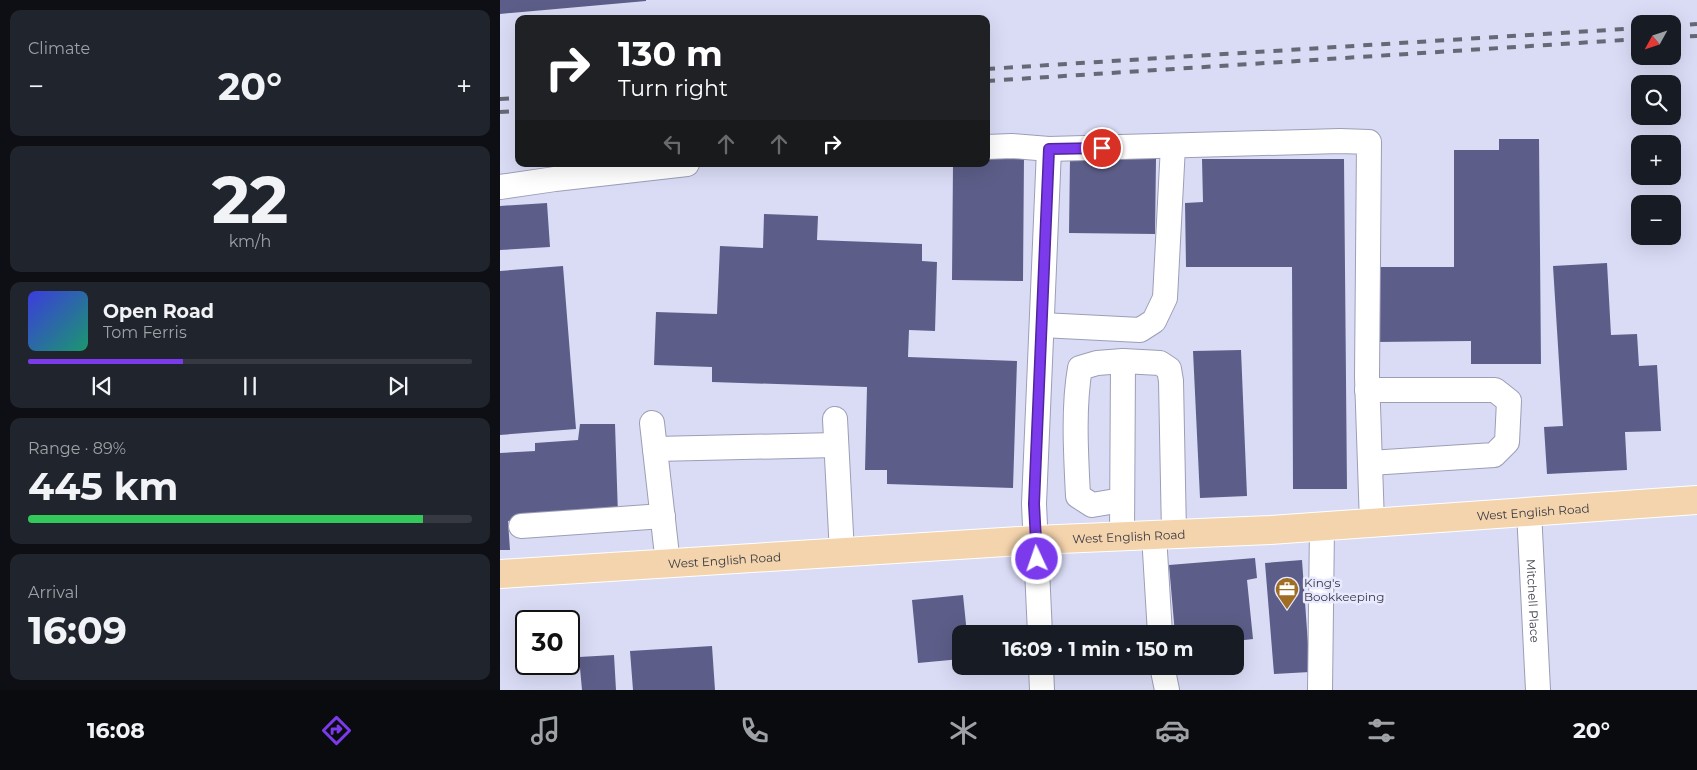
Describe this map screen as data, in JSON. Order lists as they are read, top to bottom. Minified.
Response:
{"streets":{"main road":["West English Road"],"street":["Mitchell Place"]},"crossings":[["West English Road","Mitchell Place"]],"places":{"office":["King's Bookkeeping"]},"north":"bottom left","page":{"tile":["Climate",["22","km/h"],["Range · 89%","445 km"],["Arrival","16:09"]],"map_buttons":["+","−"],"turn":["130 m","Turn right"],"heat":["−","20°","+"],"song":["Open Road","Tom Ferris"],"limit":"30","trip":"16:09 · 1 min · 150 m","tabs":["16:08","20°"]}}
